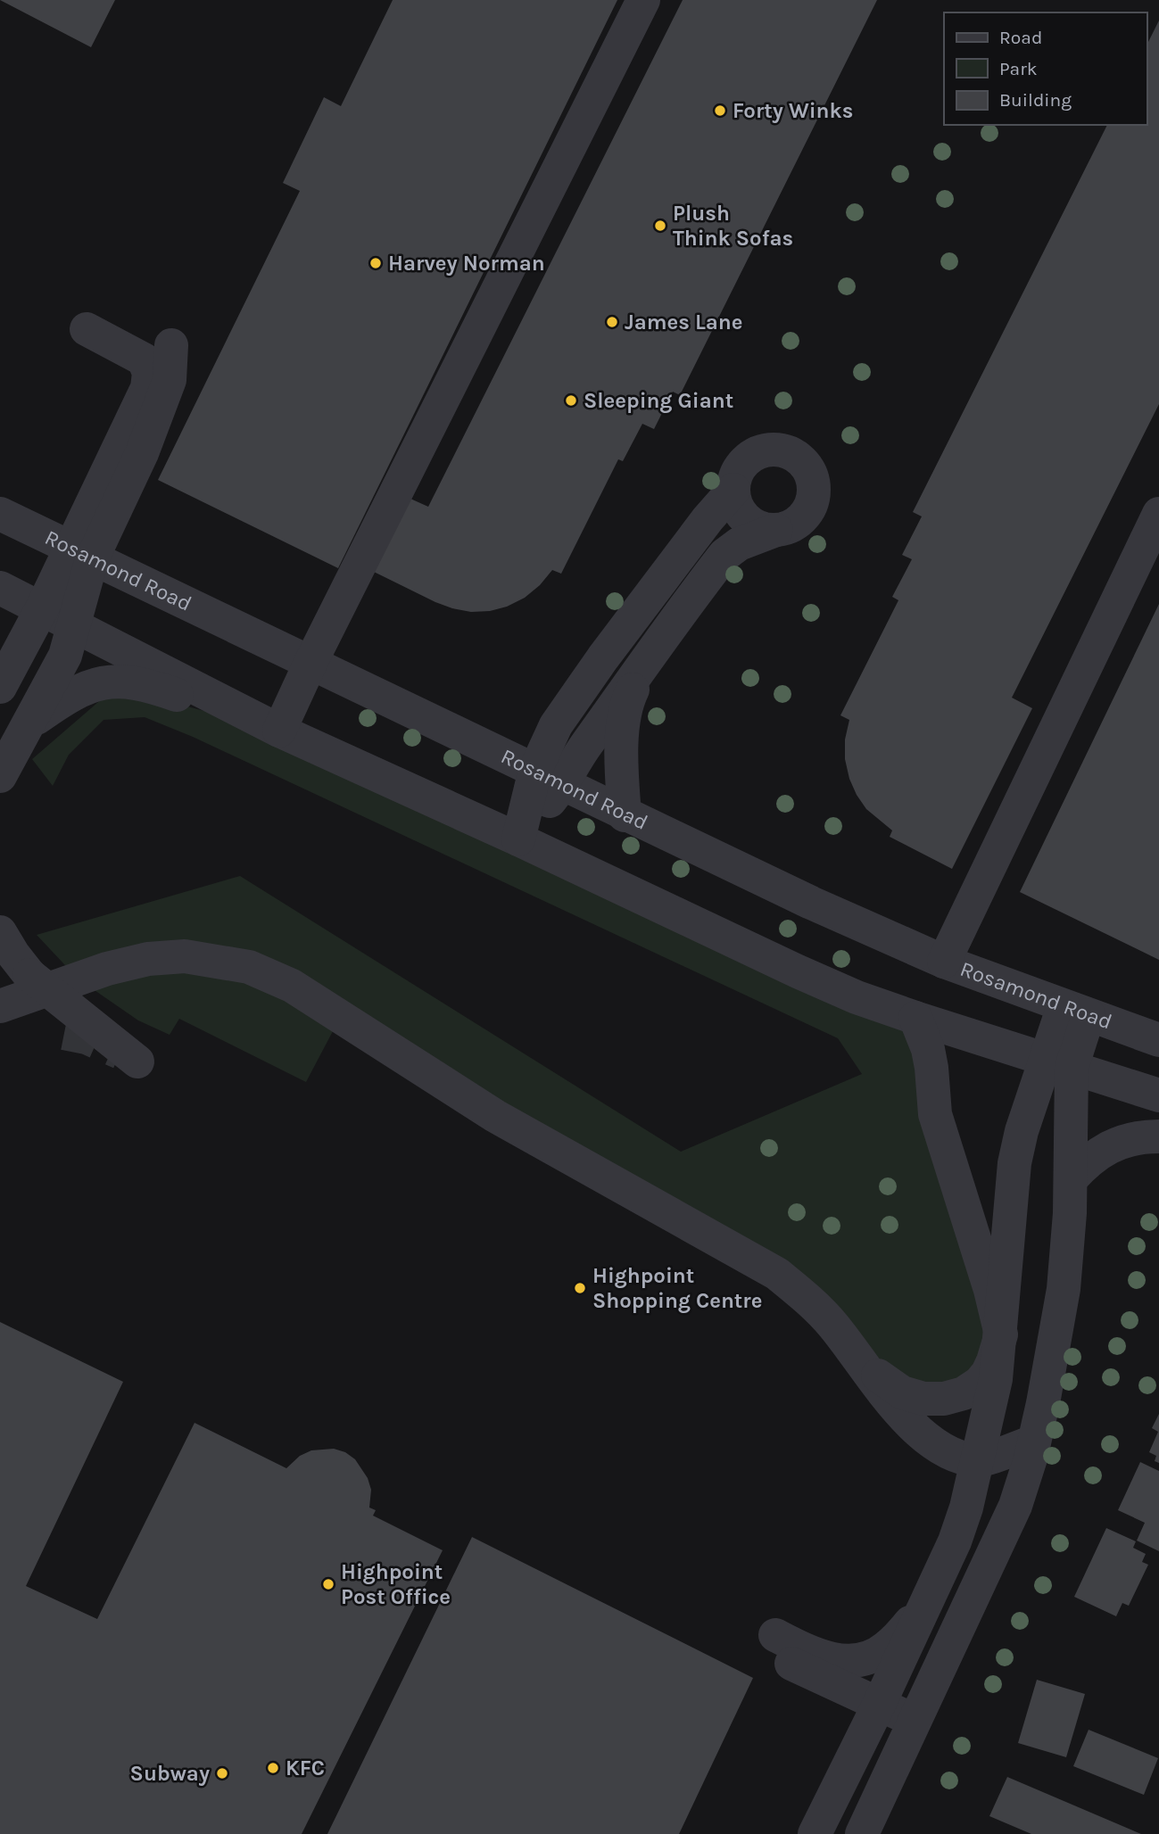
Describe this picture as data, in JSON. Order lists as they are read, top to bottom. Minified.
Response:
{"streets":{"street":["Rosamond Road"]},"places":["Forty Winks","Plush Think Sofas","Harvey Norman","James Lane","Sleeping Giant","Highpoint Shopping Centre","Highpoint Post Office","KFC","Subway"],"legend":["Road","Park","Building"]}
